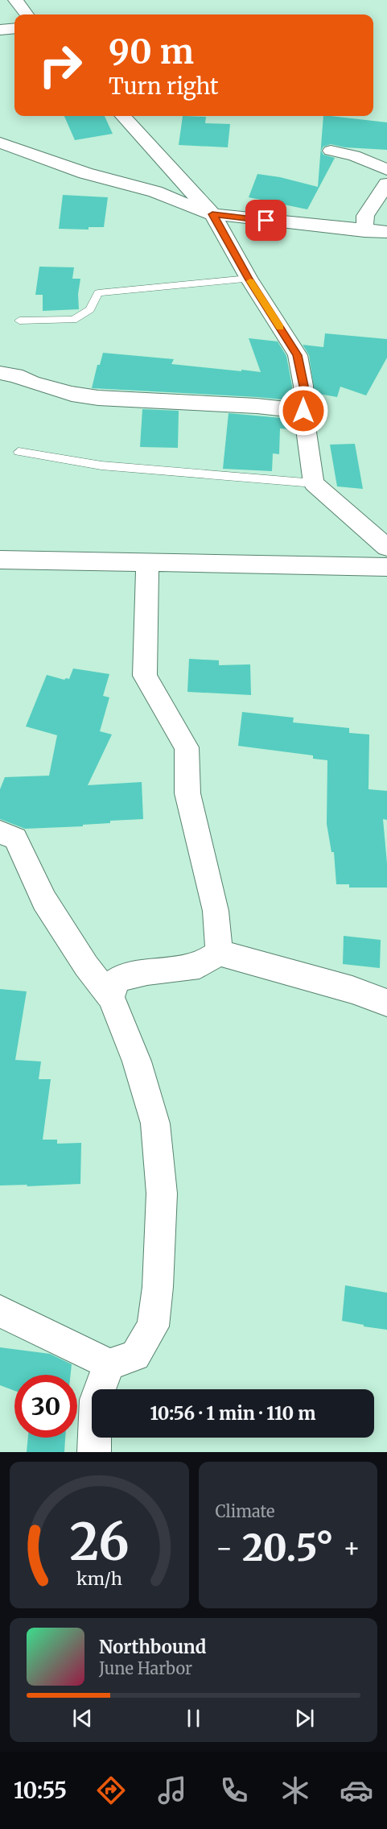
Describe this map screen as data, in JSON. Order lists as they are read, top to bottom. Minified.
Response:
{"page":{"turn":["90 m","Turn right"],"limit":"30","trip":"10:56 · 1 min · 110 m","tile":"Climate","heat":["−","20.5°","+"],"song":["Northbound","June Harbor"],"tabs":"10:55","gauge":["26","km/h"]}}
